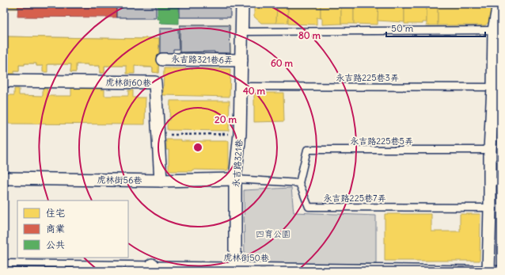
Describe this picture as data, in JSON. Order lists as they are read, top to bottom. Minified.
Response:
{"streets":{"street":["永吉路321巷6弄","虎林街60巷","永吉路321巷","虎林街56巷"],"lane":["永吉路225巷3弄","永吉路225巷5弄","永吉路225巷7弄","虎林街50巷"]},"crossings":[["永吉路321巷6弄","永吉路321巷"],["永吉路225巷3弄","永吉路321巷"],["虎林街60巷","虎林街56巷"],["永吉路225巷5弄","永吉路225巷7弄"],["永吉路321巷","虎林街56巷"],["永吉路321巷","虎林街50巷"]],"parks":["四育公園"],"legend":["住宅","商業","公共"],"scale_bar":"50 m","rings":["80 m","60 m","40 m","20 m"]}
